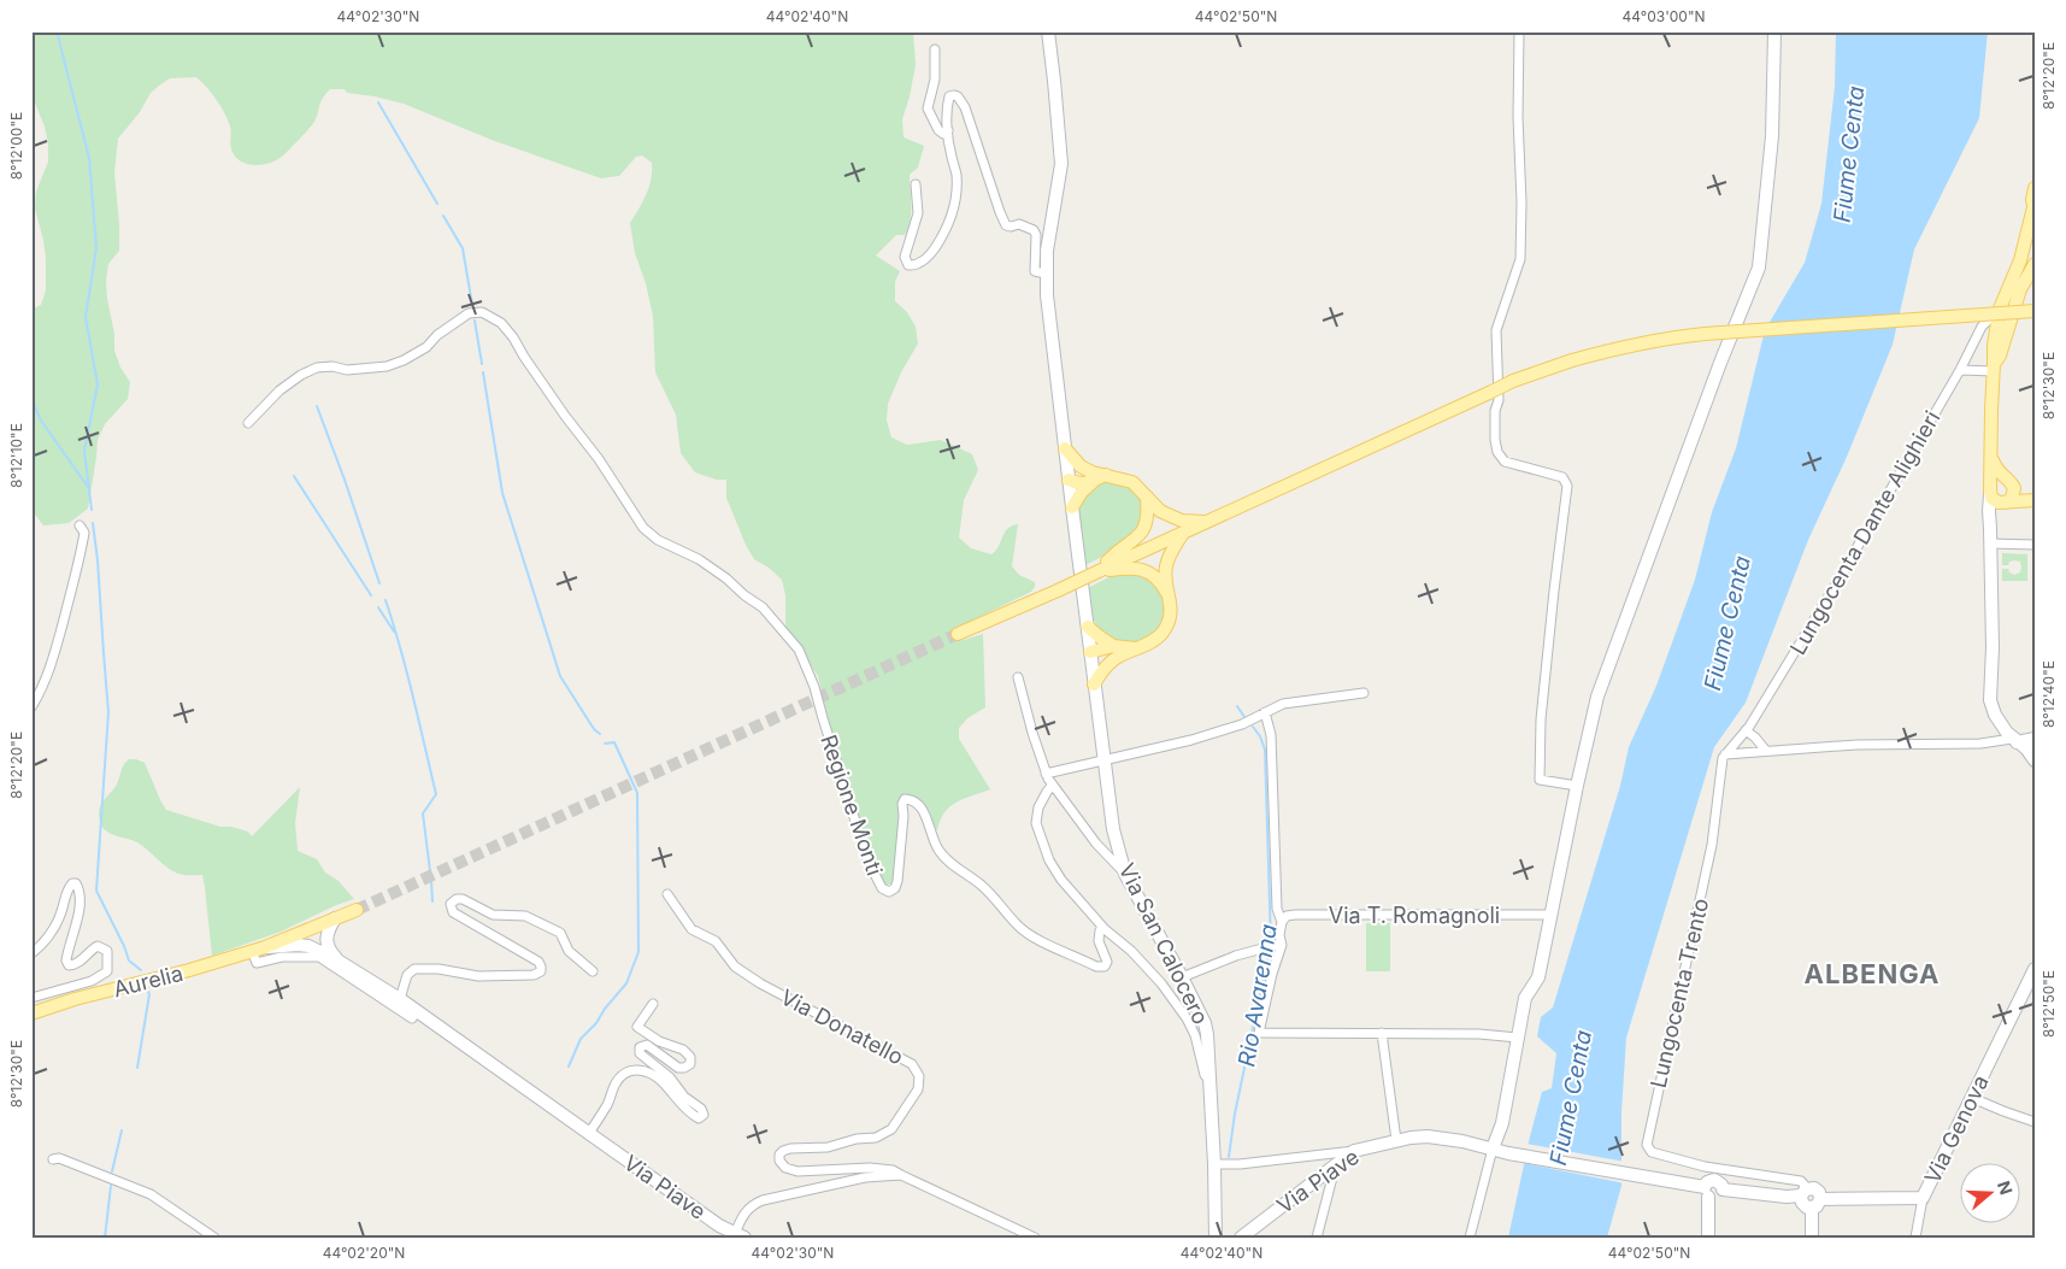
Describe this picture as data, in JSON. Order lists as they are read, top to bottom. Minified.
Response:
{"streets":{"main road":["Via San Calocero","Aurelia","Via Genova","Via Piave"],"street":["Lungocenta Dante Alighieri","Regione Monti","Via T. Romagnoli","Lungocenta Trento","Via Donatello"]},"crossings":[["Lungocenta Dante Alighieri","Lungocenta Trento"],["Aurelia","Via Piave"],["Lungocenta Trento","Via Piave"]],"districts":["ALBENGA"],"water":["Fiume Centa","Rio Avarenna"],"north":"right","coordinates":["44°02'30\"N","44°02'40\"N","44°02'50\"N","44°03'00\"N","8°12'20\"E","8°12'00\"E","8°12'30\"E","8°12'10\"E","8°12'40\"E","8°12'50\"E","44°02'20\"N"]}
